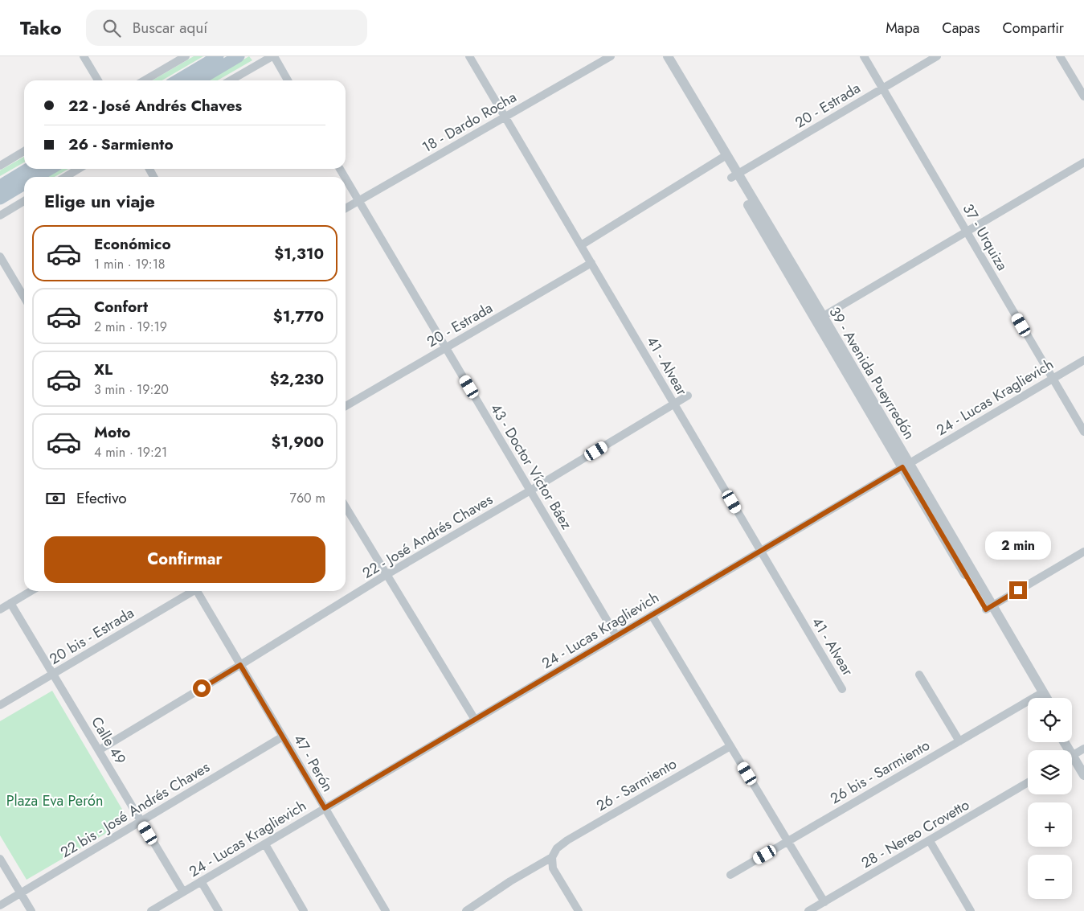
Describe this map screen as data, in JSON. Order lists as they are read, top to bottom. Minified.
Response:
{"streets":{"street":["20 - Estrada","18 - Dardo Rocha","37 - Urquiza","41 - Alvear","39 - Avenida Pueyrredón","24 - Lucas Kraglievich","43 - Doctor Víctor Báez","22 - José Andrés Chaves","20 bis - Estrada","Calle 49","47 - Perón","26 bis - Sarmiento","26 - Sarmiento","22 bis - José Andrés Chaves","28 - Nereo Crovetto"]},"crossings":[["20 - Estrada","37 - Urquiza"],["20 - Estrada","41 - Alvear"],["20 - Estrada","39 - Avenida Pueyrredón"],["20 - Estrada","43 - Doctor Víctor Báez"],["18 - Dardo Rocha","41 - Alvear"],["18 - Dardo Rocha","43 - Doctor Víctor Báez"],["37 - Urquiza","24 - Lucas Kraglievich"],["41 - Alvear","24 - Lucas Kraglievich"],["41 - Alvear","22 - José Andrés Chaves"],["39 - Avenida Pueyrredón","24 - Lucas Kraglievich"],["39 - Avenida Pueyrredón","26 bis - Sarmiento"],["24 - Lucas Kraglievich","43 - Doctor Víctor Báez"],["24 - Lucas Kraglievich","Calle 49"],["24 - Lucas Kraglievich","47 - Perón"],["43 - Doctor Víctor Báez","22 - José Andrés Chaves"],["22 - José Andrés Chaves","Calle 49"],["22 - José Andrés Chaves","47 - Perón"],["20 bis - Estrada","Calle 49"],["Calle 49","22 bis - José Andrés Chaves"],["47 - Perón","22 bis - José Andrés Chaves"]],"parks":["Plaza Eva Perón"],"page":{"header":"Tako","search":"Buscar aquí","nav":["Mapa","Capas","Compartir"],"banner":["22 - José Andrés Chaves","26 - Sarmiento"],"heading":"Elige un viaje","list":[{"name":"Económico","note":"1 min · 19:18","value":"$1,310"},{"name":"Confort","note":"2 min · 19:19","value":"$1,770"},{"name":"XL","note":"3 min · 19:20","value":"$2,230"},{"name":"Moto","note":"4 min · 19:21","value":"$1,900"}],"pay":["Efectivo","760 m"],"buttons":"Confirmar","bubble":"2 min","map_buttons":["+","−"]}}
